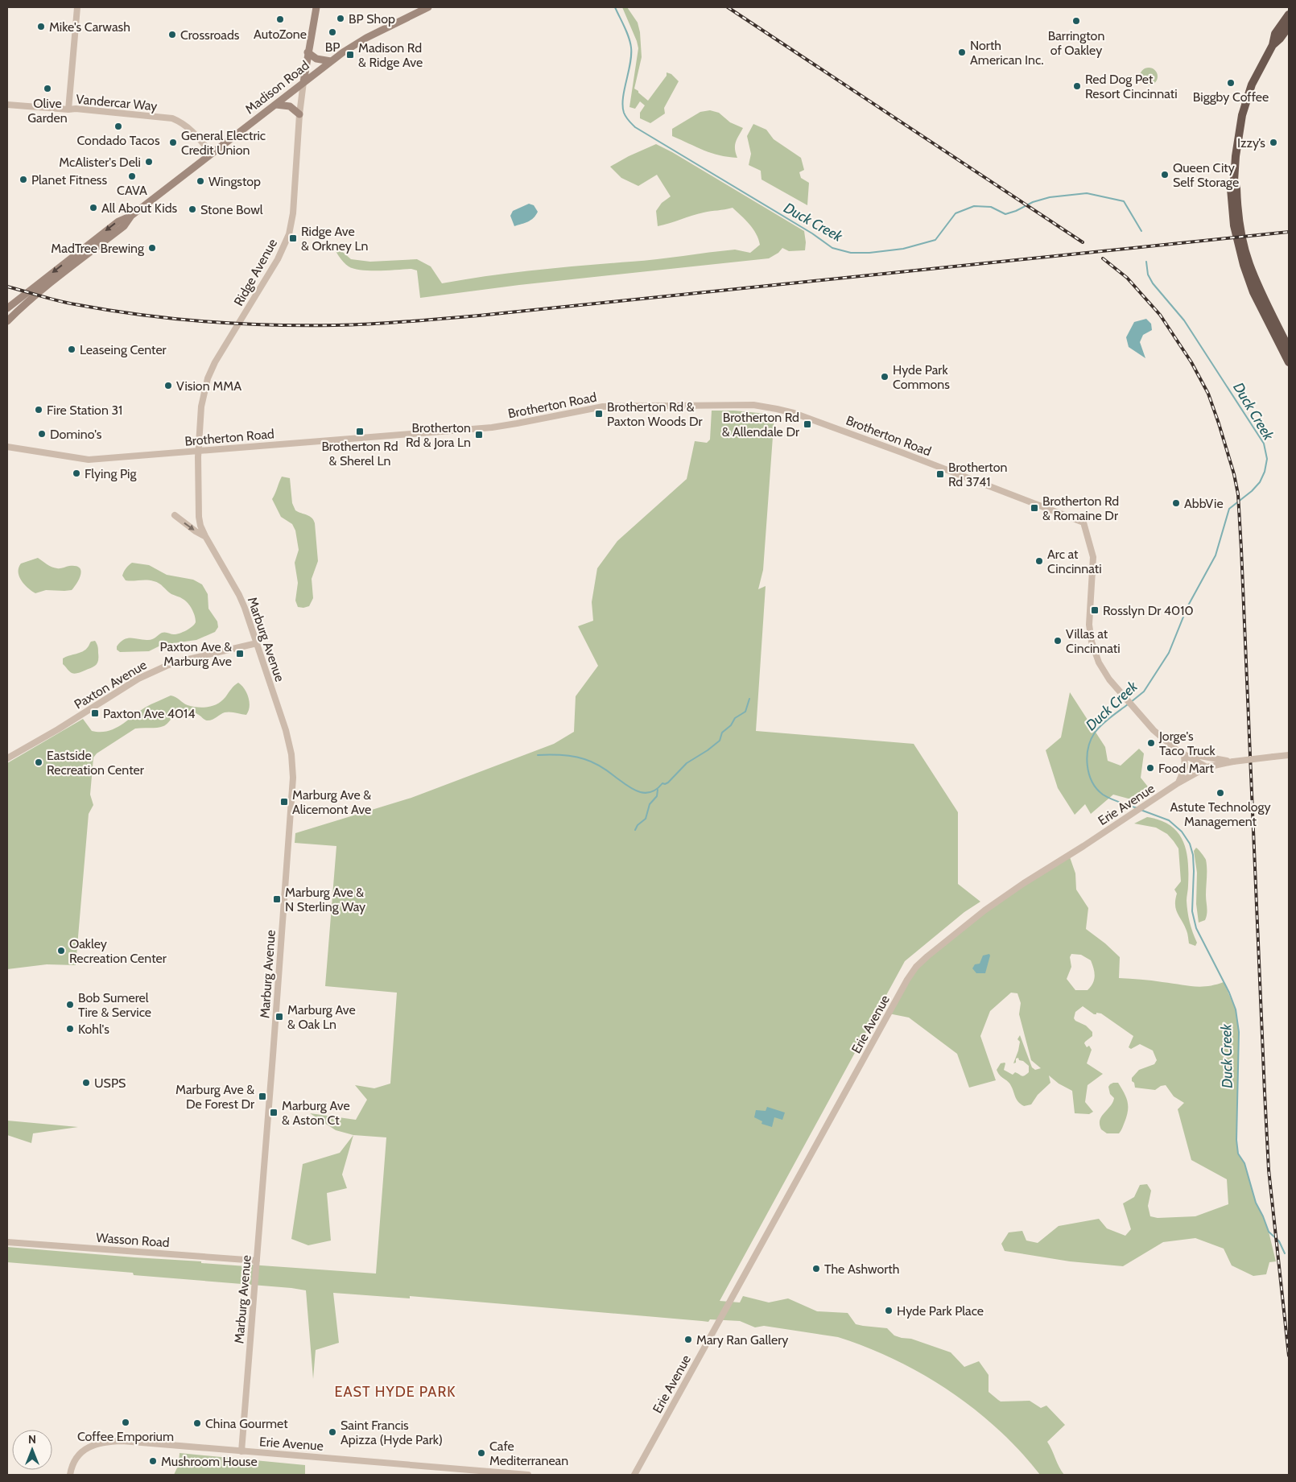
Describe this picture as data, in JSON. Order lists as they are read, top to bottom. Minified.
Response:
{"streets":{"main road":["Madison Road","Ridge Avenue"],"street":["Vandercar Way","Brotherton Road","Marburg Avenue","Paxton Avenue","Erie Avenue","Wasson Road"]},"crossings":[["Madison Road","Vandercar Way"],["Madison Road","Ridge Avenue"],["Ridge Avenue","Brotherton Road"],["Ridge Avenue","Marburg Avenue"],["Marburg Avenue","Paxton Avenue"],["Marburg Avenue","Erie Avenue"],["Marburg Avenue","Wasson Road"]],"districts":["EAST HYDE PARK"],"water":["Duck Creek"],"places":{"other":["BP Shop","AutoZone","Barrington of Oakley","Mike's Carwash","BP","Crossroads","North American Inc.","Biggby Coffee","Red Dog Pet Resort Cincinnati","Olive Garden","Condado Tacos","General Electric Credit Union","Izzy’s","McAlister's Deli","Queen City Self Storage","CAVA","Planet Fitness","Wingstop","All About Kids","Stone Bowl","MadTree Brewing","Leaseing Center","Hyde Park Commons","Vision MMA","Fire Station 31","Domino's","Flying Pig","AbbVie","Arc at Cincinnati","Villas at Cincinnati","Jorge's Taco Truck","Eastside Recreation Center","Food Mart","Astute Technology Management","Oakley Recreation Center","Bob Sumerel Tire & Service","Kohl's","USPS","The Ashworth","Hyde Park Place","Mary Ran Gallery","Coffee Emporium","China Gourmet","Saint Francis Apizza (Hyde Park)","Cafe Mediterranean","Mushroom House"],"transit":["Madison Rd & Ridge Ave","Ridge Ave & Orkney Ln","Brotherton Rd & Paxton Woods Dr","Brotherton Rd & Allendale Dr","Brotherton Rd & Sherel Ln","Brotherton Rd & Jora Ln","Brotherton Rd 3741","Brotherton Rd & Romaine Dr","Rosslyn Dr 4010","Paxton Ave & Marburg Ave","Paxton Ave 4014","Marburg Ave & Alicemont Ave","Marburg Ave & N Sterling Way","Marburg Ave & Oak Ln","Marburg Ave & De Forest Dr","Marburg Ave & Aston Ct"]},"north":"top"}
